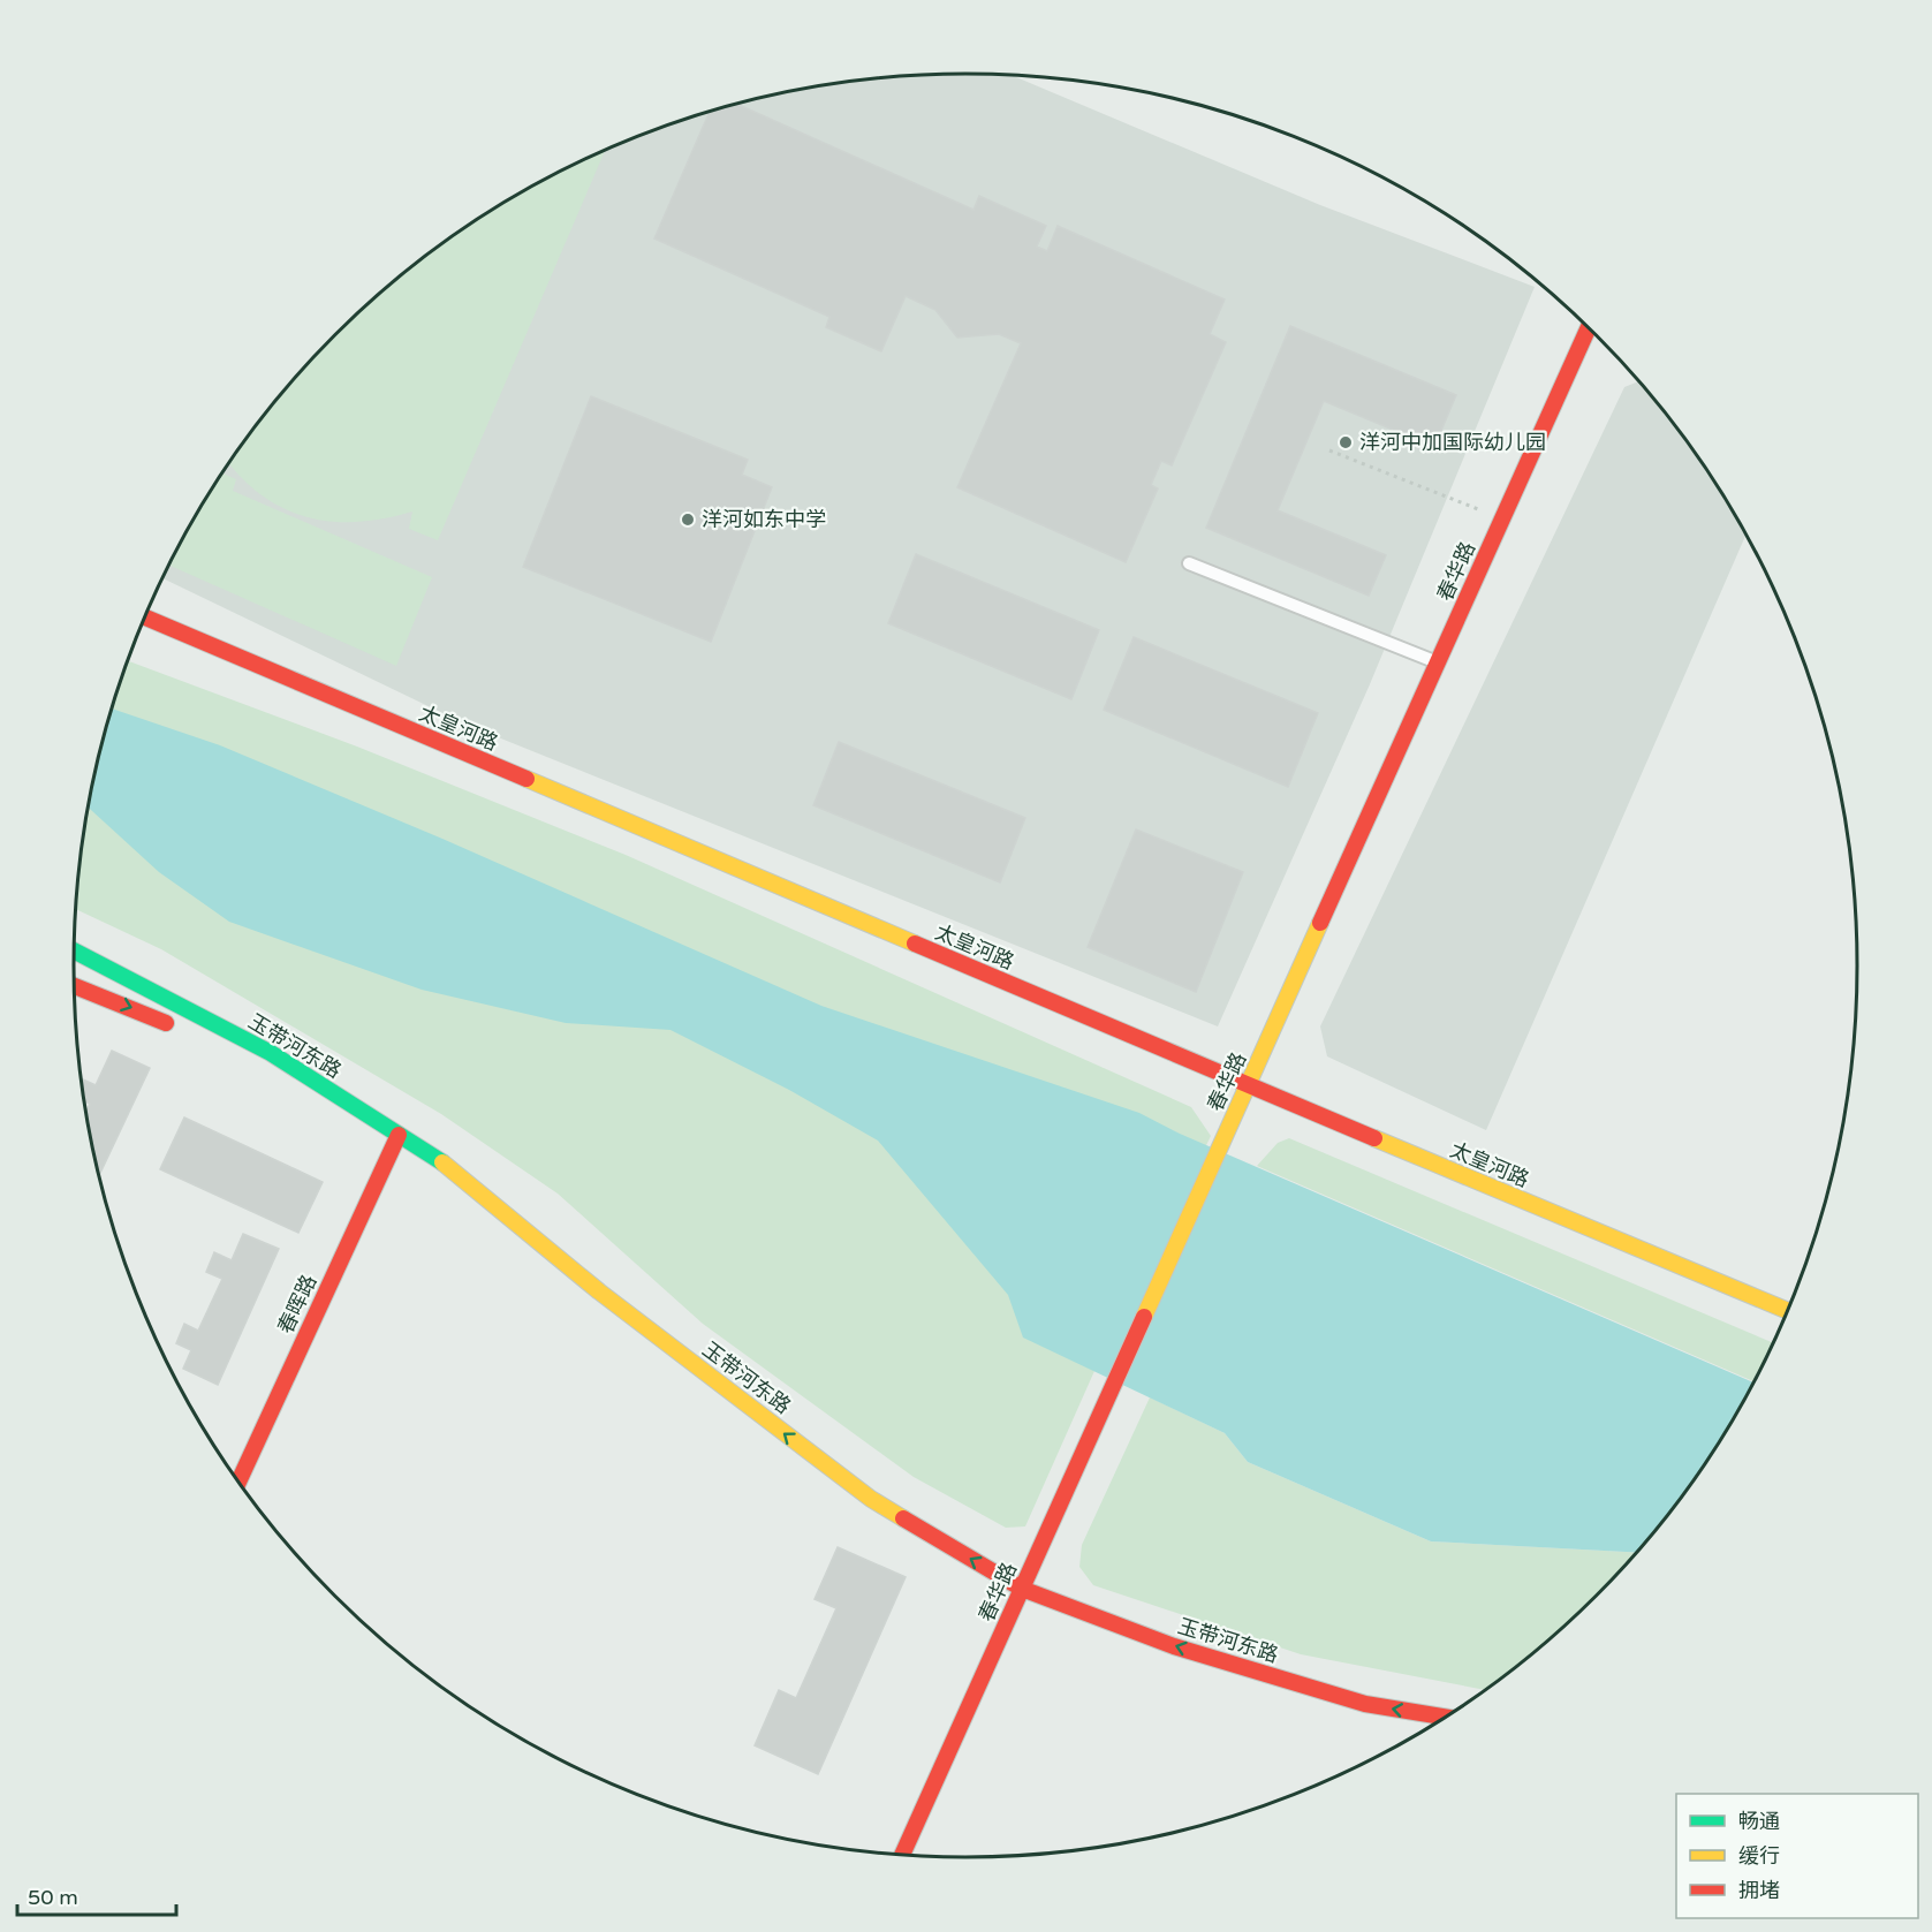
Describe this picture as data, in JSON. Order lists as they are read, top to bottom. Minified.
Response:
{"streets":{"street":["春华路","太皇河路","玉带河东路","春晖路"]},"crossings":[["春华路","太皇河路"],["春华路","玉带河东路"],["玉带河东路","春晖路"]],"places":["洋河中加国际幼儿园","洋河如东中学"],"legend":["畅通","缓行","拥堵"],"scale_bar":"50 m"}
